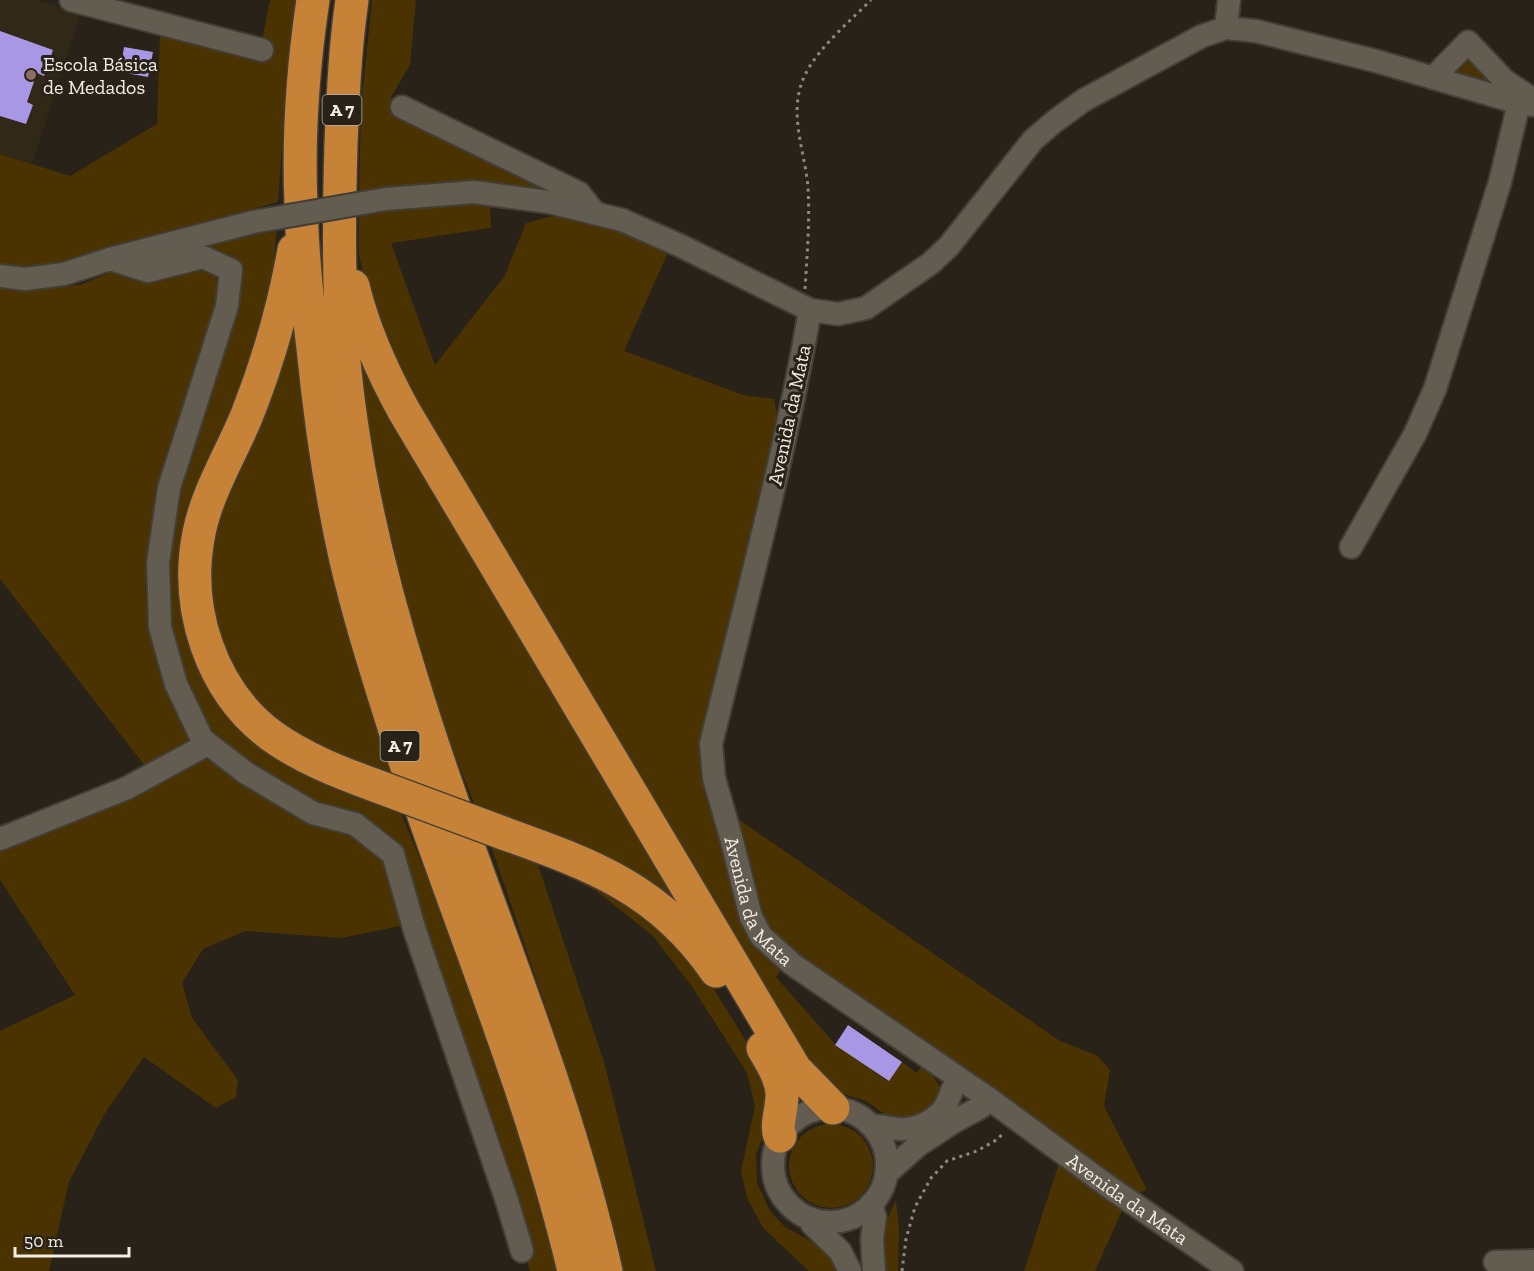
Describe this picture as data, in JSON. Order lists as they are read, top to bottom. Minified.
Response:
{"streets":{"highway":["A 7"],"street":["Avenida da Mata"]},"places":["Escola Básica de Medados"],"scale_bar":"50 m"}
